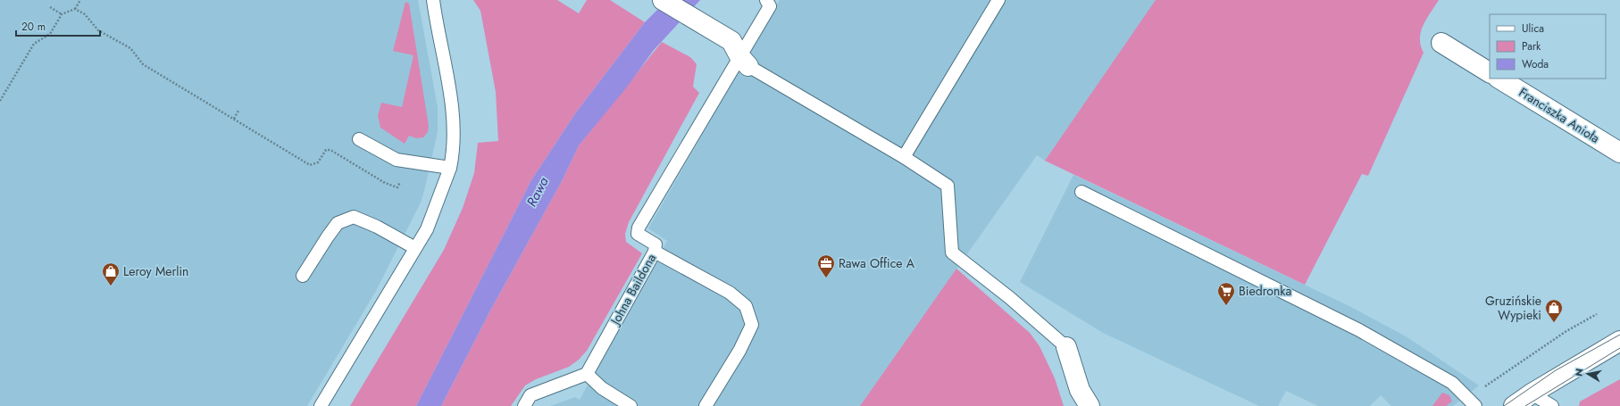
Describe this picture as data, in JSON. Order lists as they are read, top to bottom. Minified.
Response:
{"streets":{"street":["Franciszka Anioła"],"lane":["Johna Baildona"]},"water":["Rawa"],"places":{"office":["Rawa Office A"],"shop":["Leroy Merlin","Gruzińskie Wypieki"],"supermarket":["Biedronka"]},"legend":["Ulica","Park","Woda"],"scale_bar":"20 m","north":"left"}
